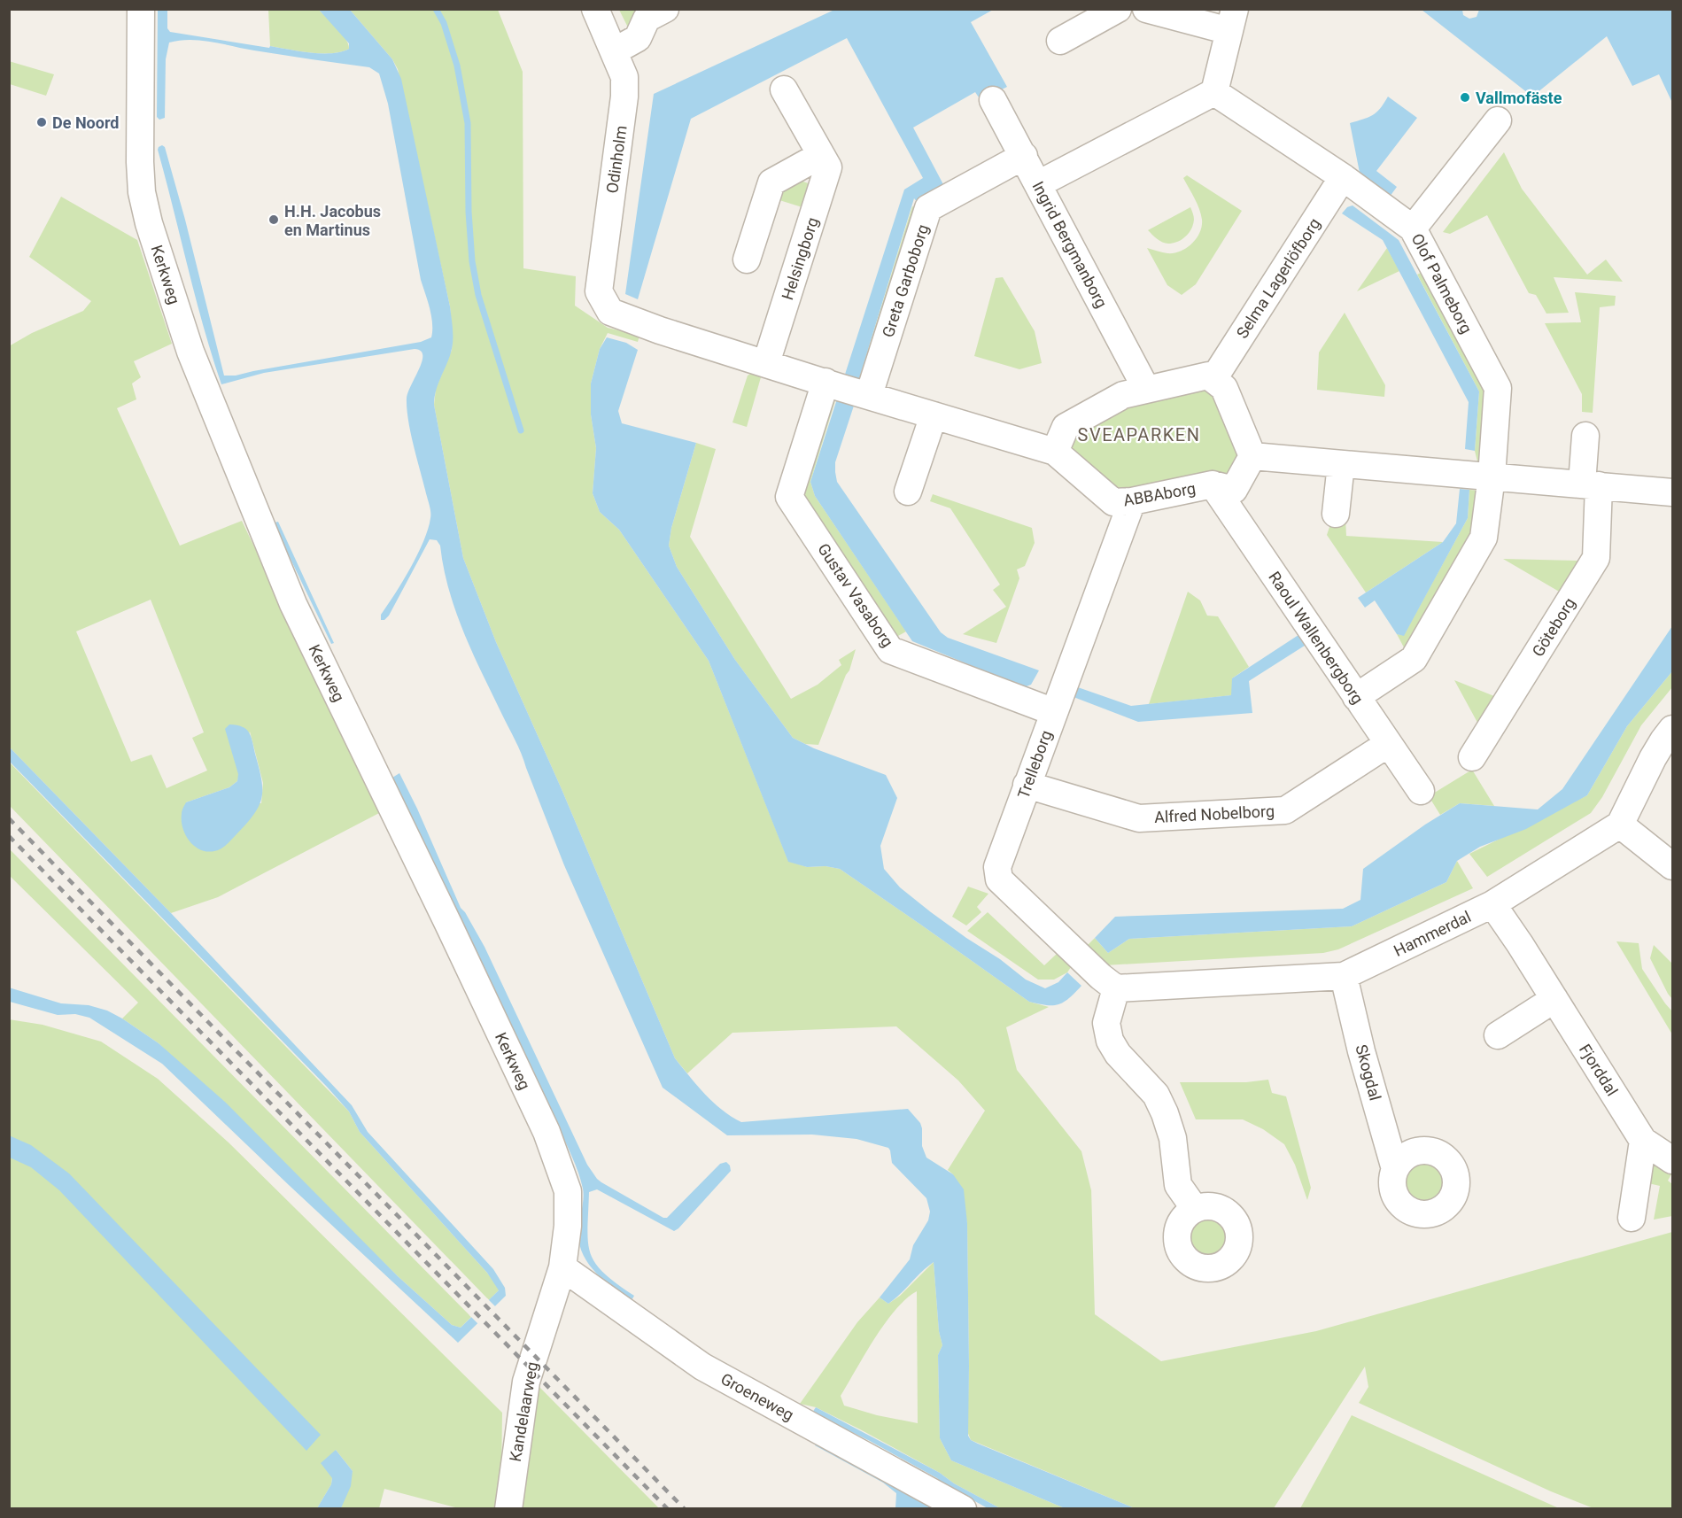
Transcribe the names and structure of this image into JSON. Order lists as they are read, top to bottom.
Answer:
{
  "streets": {
    "street": [
      "Odinholm",
      "Ingrid Bergmanborg",
      "Helsingborg",
      "Kerkweg",
      "Selma Lagerlöfborg",
      "Greta Garboborg",
      "Olof Palmeborg",
      "ABBAborg",
      "Gustav Vasaborg",
      "Göteborg",
      "Raoul Wallenbergborg",
      "Trelleborg",
      "Alfred Nobelborg",
      "Hammerdal",
      "Fjorddal",
      "Skogdal",
      "Groeneweg",
      "Kandelaarweg"
    ]
  },
  "crossings": [
    ["Odinholm", "Helsingborg"],
    ["Ingrid Bergmanborg", "Greta Garboborg"],
    ["Kerkweg", "Groeneweg"],
    ["Kerkweg", "Kandelaarweg"],
    ["Selma Lagerlöfborg", "Olof Palmeborg"],
    ["Greta Garboborg", "Gustav Vasaborg"],
    ["Olof Palmeborg", "Raoul Wallenbergborg"],
    ["ABBAborg", "Raoul Wallenbergborg"],
    ["ABBAborg", "Trelleborg"],
    ["Gustav Vasaborg", "Trelleborg"],
    ["Raoul Wallenbergborg", "Alfred Nobelborg"],
    ["Trelleborg", "Alfred Nobelborg"],
    ["Trelleborg", "Hammerdal"],
    ["Hammerdal", "Fjorddal"],
    ["Hammerdal", "Skogdal"]
  ],
  "districts": ["SVEAPARKEN"],
  "places": ["Vallmofäste", "De Noord", "H.H. Jacobus en Martinus"]
}
